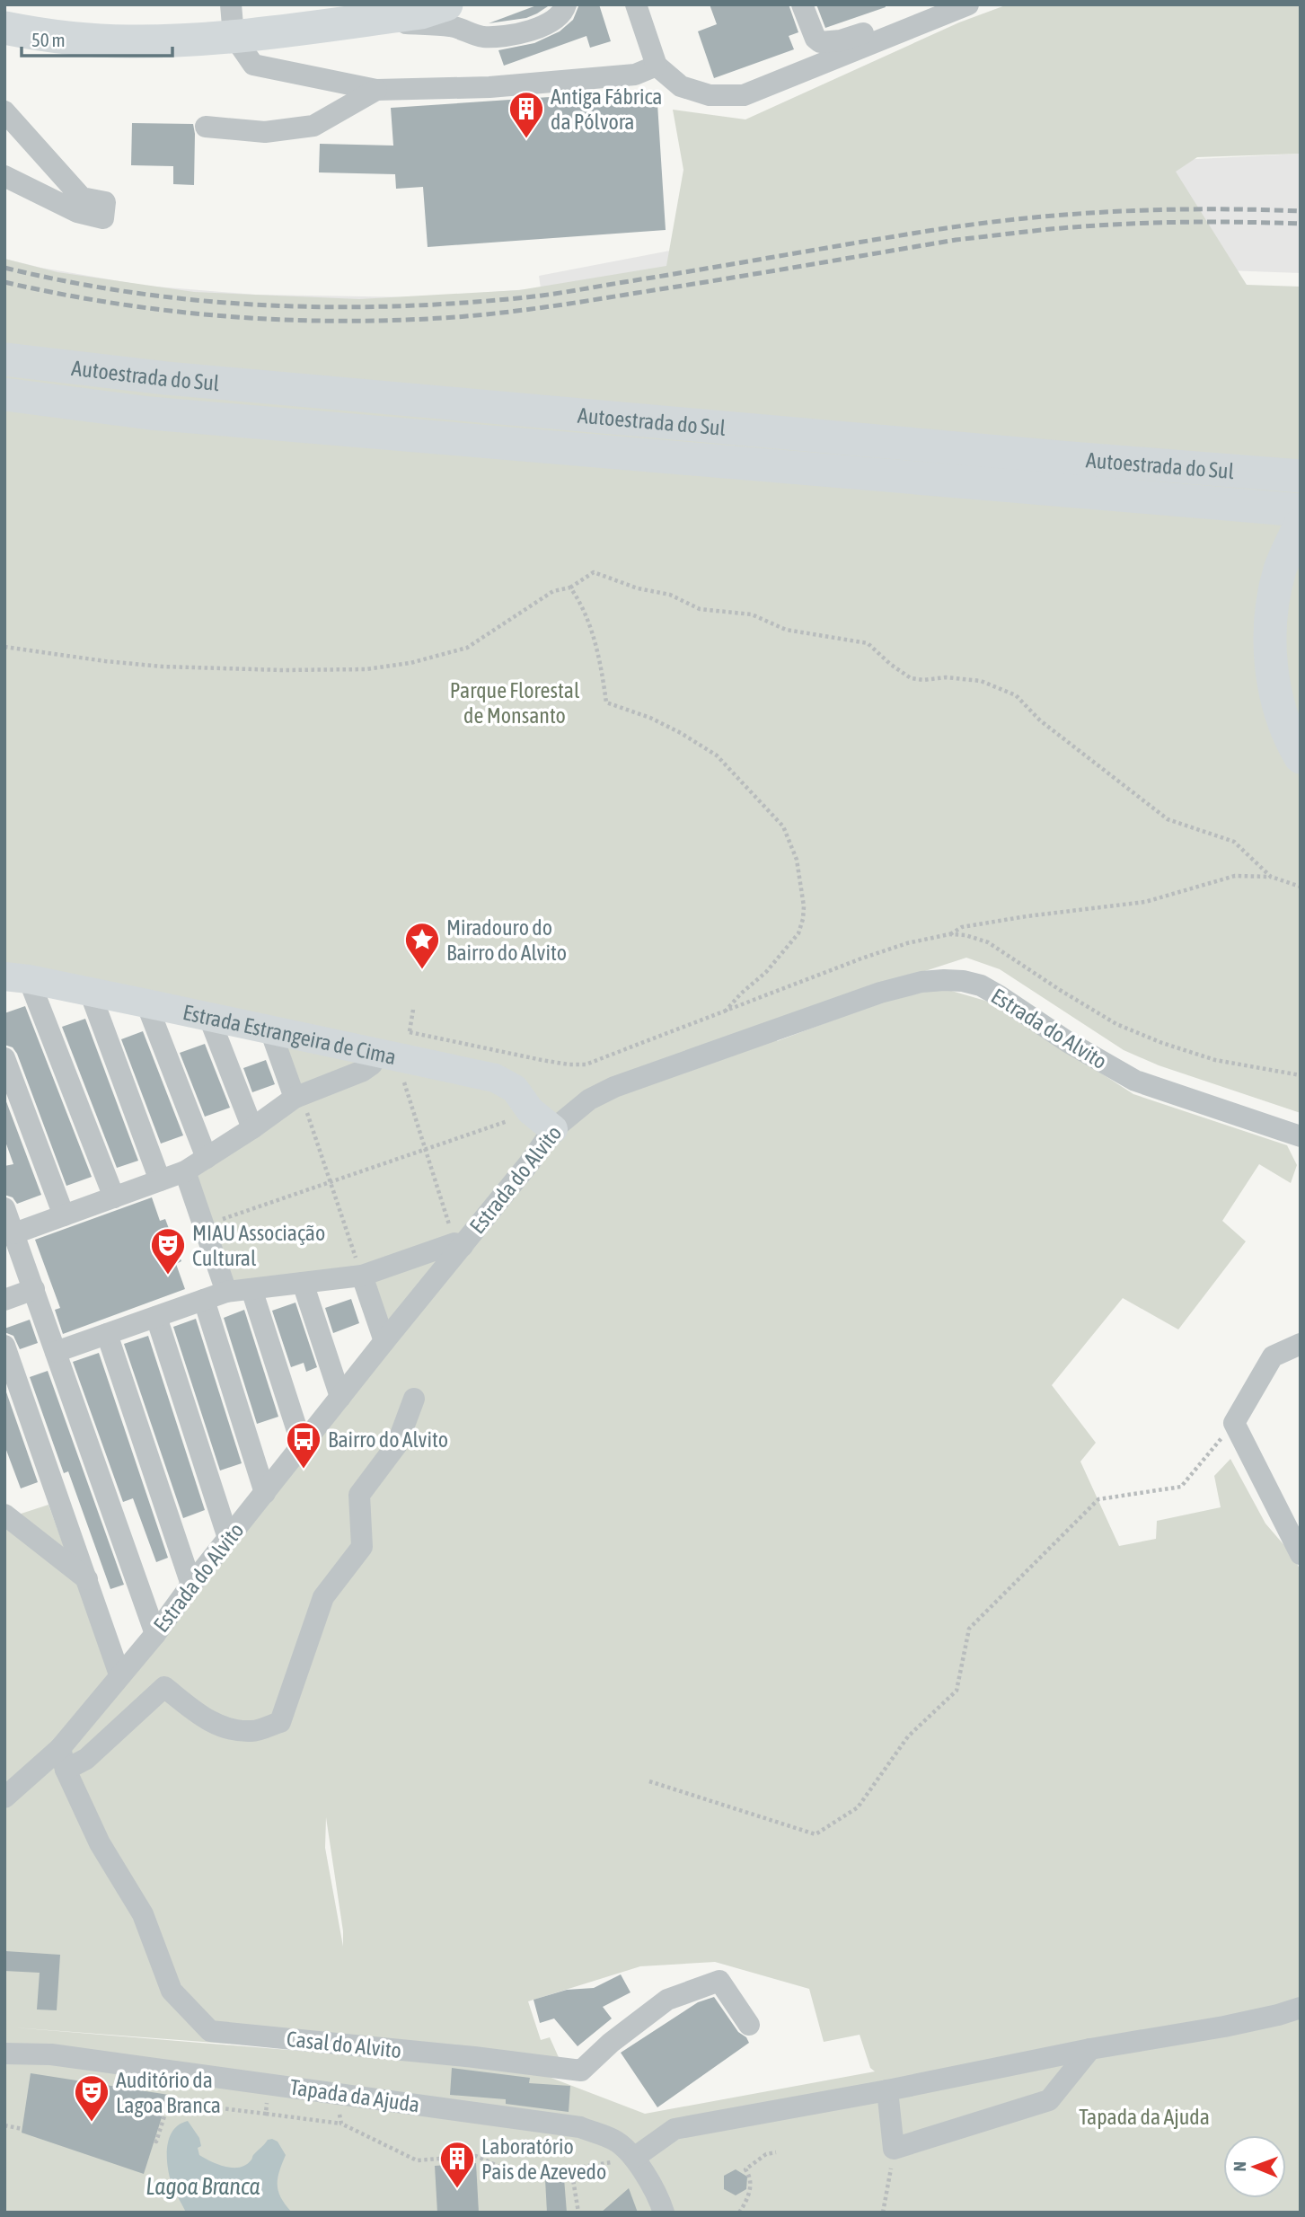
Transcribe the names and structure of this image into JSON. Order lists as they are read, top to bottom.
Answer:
{
  "streets": {
    "highway": ["Autoestrada do Sul"],
    "main road": ["Estrada Estrangeira de Cima"],
    "street": ["Estrada do Alvito", "Casal do Alvito", "Tapada da Ajuda"]
  },
  "crossings": [
    ["Estrada do Alvito", "Estrada Estrangeira de Cima"],
    ["Estrada do Alvito", "Casal do Alvito"]
  ],
  "water": ["Lagoa Branca"],
  "parks": ["Parque Florestal de Monsanto", "Tapada da Ajuda"],
  "places": {
    "building": ["Antiga Fábrica da Pólvora", "Laboratório Pais de Azevedo"],
    "place": ["Miradouro do Bairro do Alvito"],
    "theatre": ["MIAU Associação Cultural", "Auditório da Lagoa Branca"],
    "bus stop": ["Bairro do Alvito"]
  },
  "scale_bar": "50 m",
  "north": "left"
}
